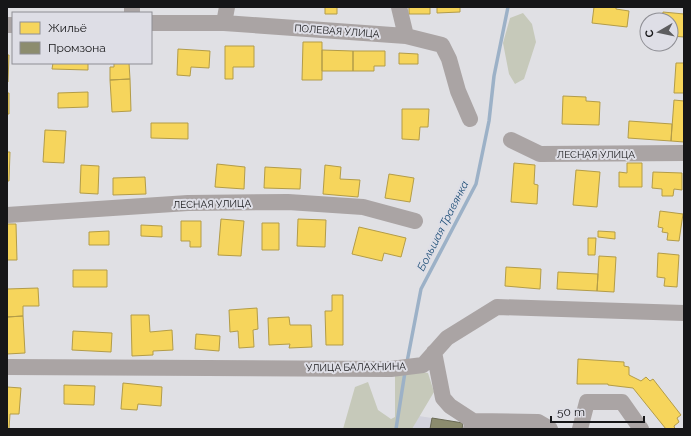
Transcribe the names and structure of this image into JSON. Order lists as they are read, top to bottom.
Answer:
{
  "streets": {
    "street": ["ПОЛЕВАЯ УЛИЦА", "ЛЕСНАЯ УЛИЦА", "УЛИЦА БАЛАХНИНА"]
  },
  "water": ["Большая Травянка"],
  "legend": ["Жильё", "Промзона"],
  "scale_bar": "50 m",
  "north": "left"
}
